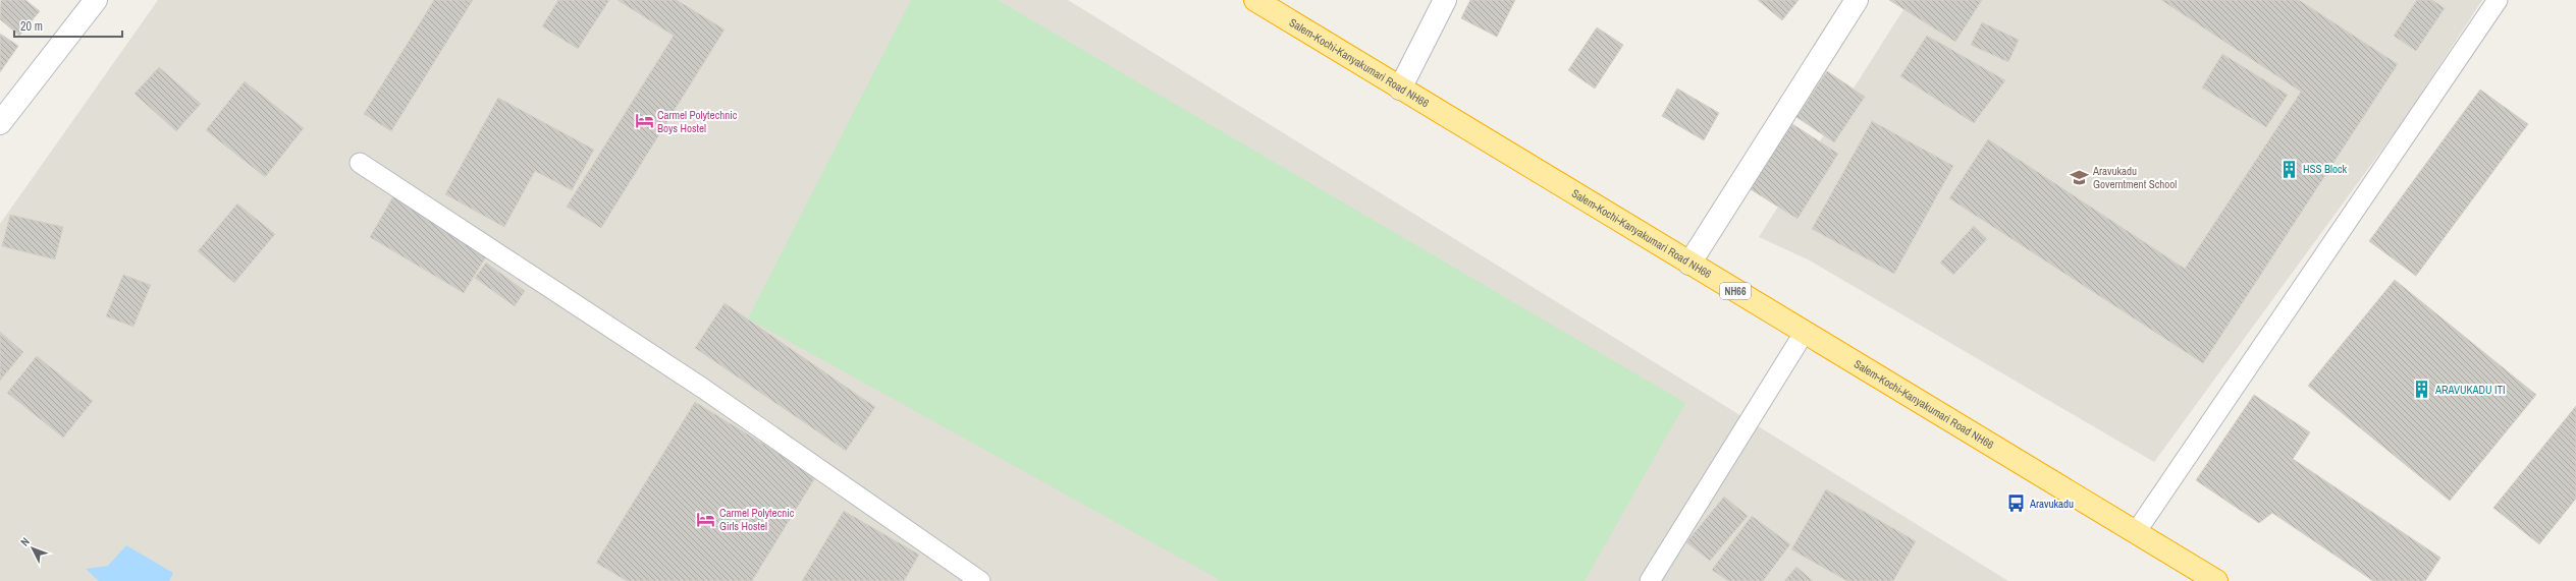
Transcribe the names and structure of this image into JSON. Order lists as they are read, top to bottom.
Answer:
{
  "streets": {
    "highway": ["Salem-Kochi-Kanyakumari Road NH66", "NH66"]
  },
  "places": {
    "hotel": ["Carmel Polytechnic Boys Hostel", "Carmel Polytecnic Girls Hostel"],
    "building": ["HSS Block", "ARAVUKADU ITI"],
    "school or university": ["Aravukadu Governtment School"],
    "bus stop": ["Aravukadu"]
  },
  "scale_bar": "20 m",
  "north": "top left"
}
